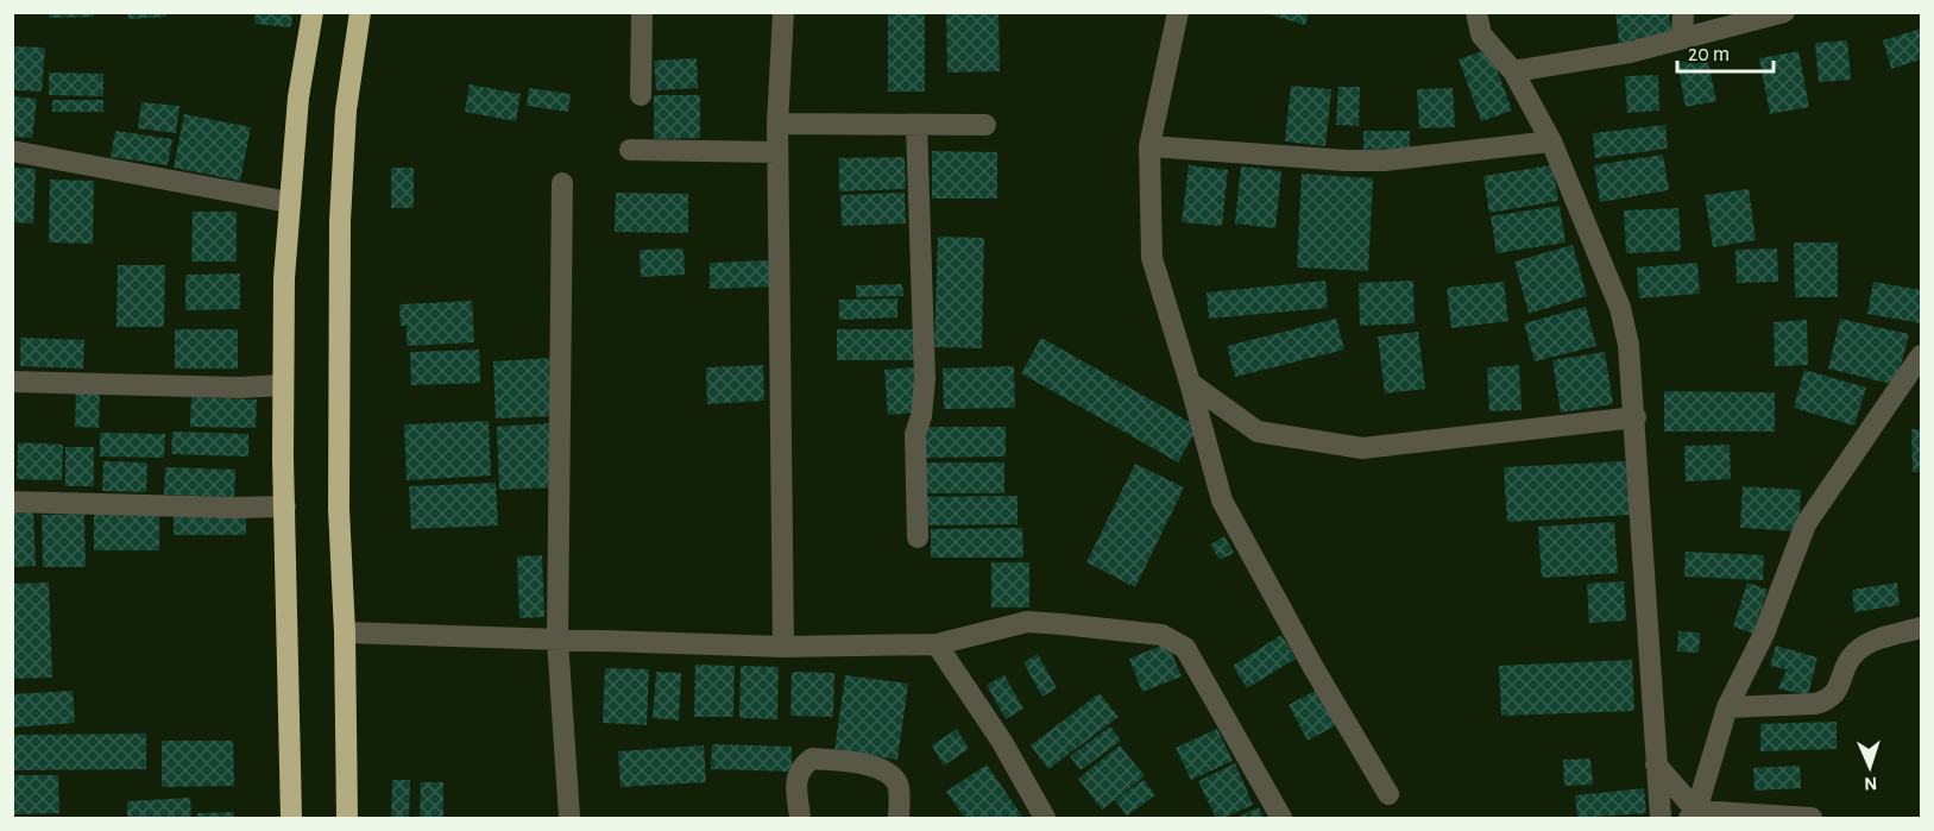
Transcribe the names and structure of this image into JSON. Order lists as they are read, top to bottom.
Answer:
{
  "scale_bar": "20 m",
  "north": "bottom"
}
